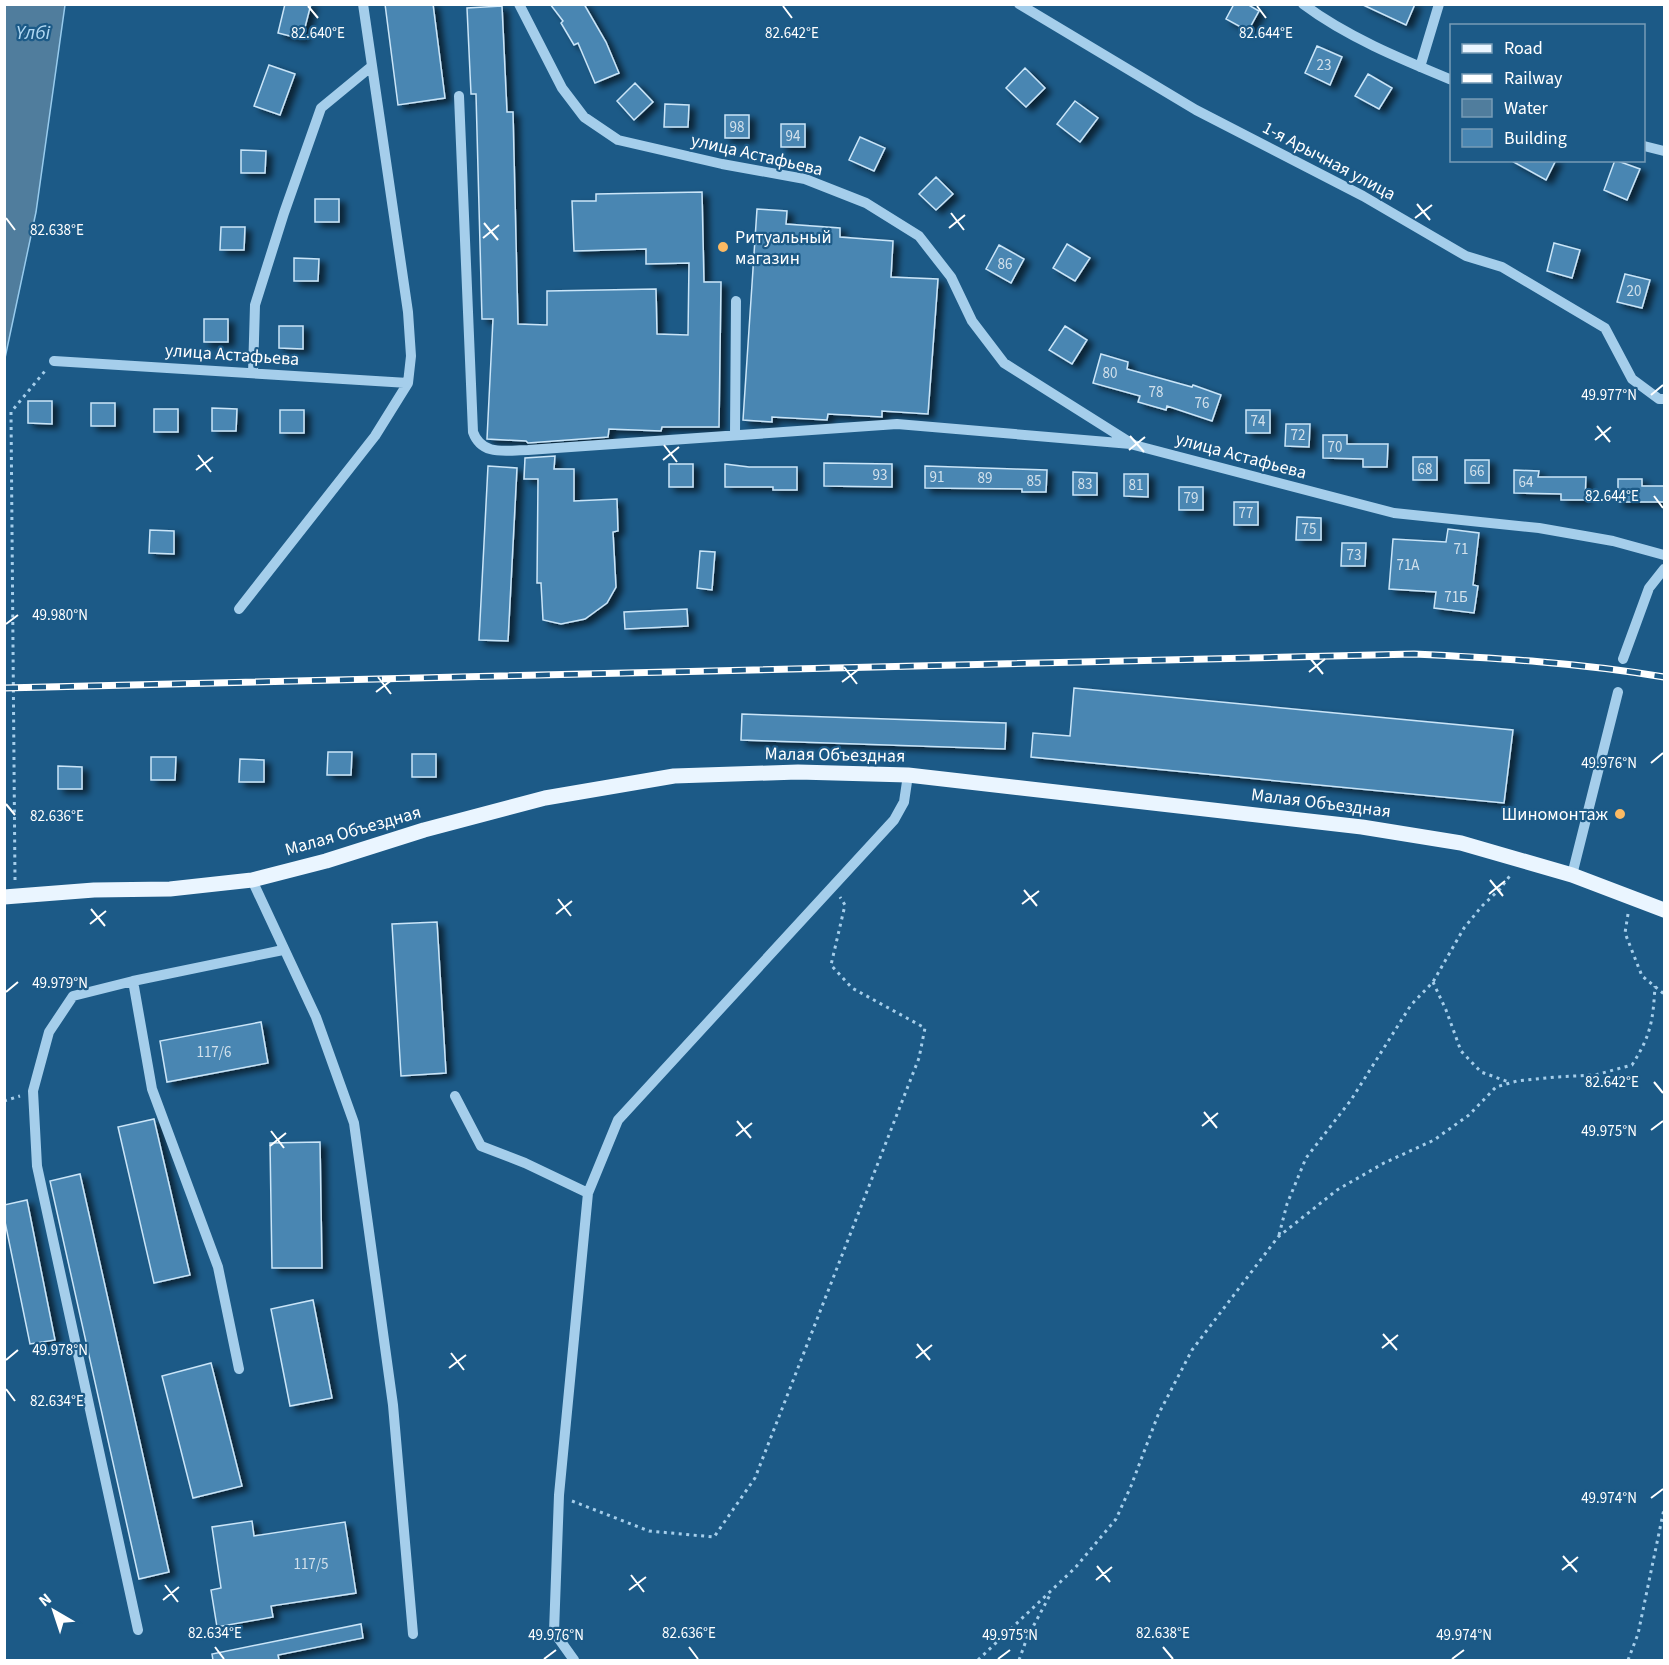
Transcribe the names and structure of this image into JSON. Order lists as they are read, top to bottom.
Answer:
{
  "streets": {
    "main road": ["Малая Объездная"],
    "street": ["улица Астафьева", "1-я Арычная улица"]
  },
  "water": ["Үлбі"],
  "places": ["Ритуальный магазин", "Шиномонтаж"],
  "house_numbers": [
    "23",
    "98",
    "94",
    "86",
    "20",
    "80",
    "78",
    "76",
    "74",
    "72",
    "70",
    "68",
    "66",
    "93",
    "91",
    "89",
    "85",
    "64",
    "83",
    "81",
    "79",
    "77",
    "75",
    "71",
    "73",
    "71А",
    "71Б",
    "117/6",
    "117/5"
  ],
  "legend": [
    "Road",
    "Railway",
    "Water",
    "Building"
  ],
  "north": "top left",
  "coordinates": [
    "82.640°E",
    "82.642°E",
    "82.644°E",
    "82.638°E",
    "49.977°N",
    "49.980°N",
    "49.976°N",
    "82.636°E",
    "49.979°N",
    "49.975°N",
    "49.978°N",
    "82.634°E",
    "49.974°N"
  ]
}
